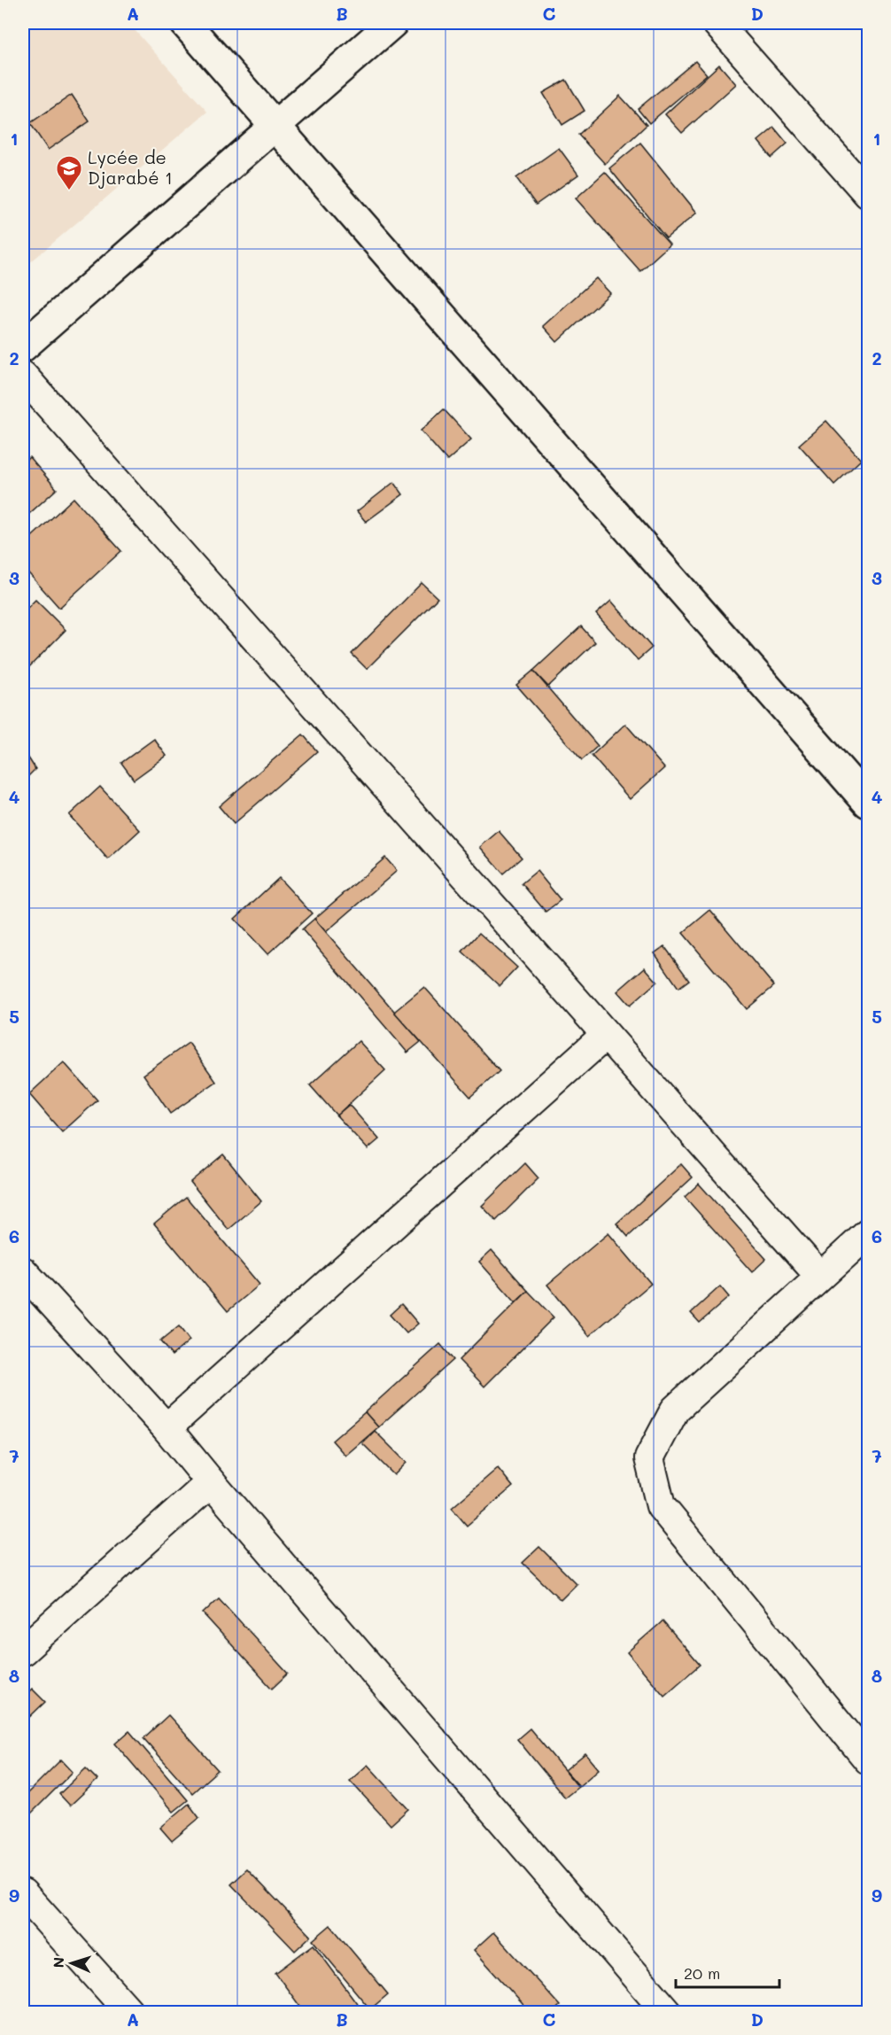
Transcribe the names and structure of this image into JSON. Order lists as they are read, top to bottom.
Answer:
{
  "places": {
    "school or university": ["Lycée de Djarabé 1"]
  },
  "scale_bar": "20 m",
  "north": "left",
  "grid": {
    "columns": [
      "A",
      "B",
      "C",
      "D"
    ],
    "rows": [
      "1",
      "2",
      "3",
      "4",
      "5",
      "6",
      "7",
      "8",
      "9"
    ]
  }
}
